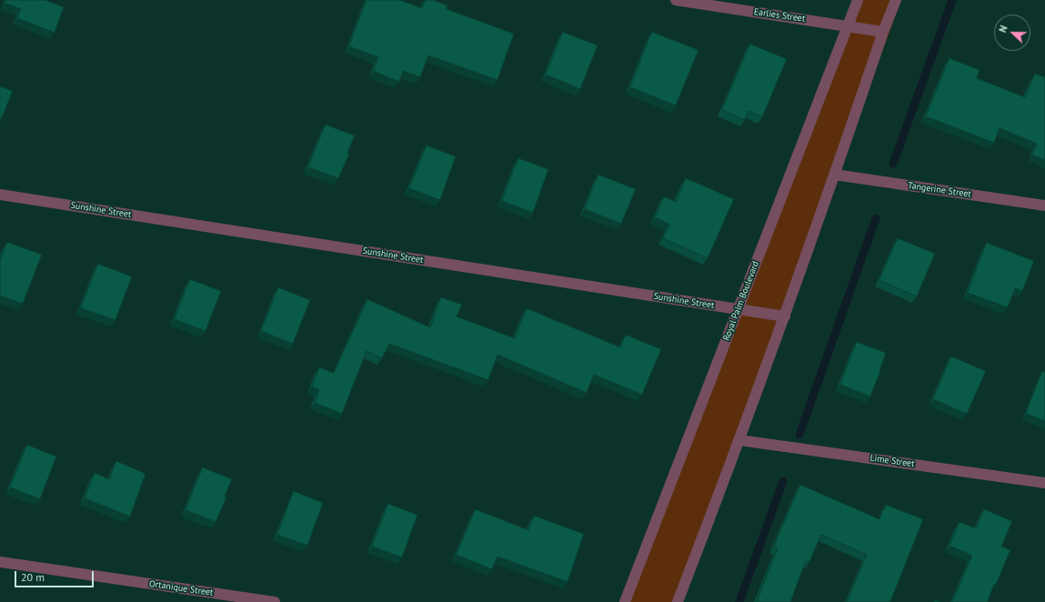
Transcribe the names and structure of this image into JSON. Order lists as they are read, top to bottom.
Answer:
{
  "streets": {
    "street": [
      "Earlies Street",
      "Tangerine Street",
      "Sunshine Street",
      "Royal Palm Boulevard",
      "Lime Street",
      "Ortanique Street"
    ]
  },
  "crossings": [
    ["Earlies Street", "Royal Palm Boulevard"],
    ["Sunshine Street", "Royal Palm Boulevard"]
  ],
  "scale_bar": "20 m",
  "north": "left"
}
